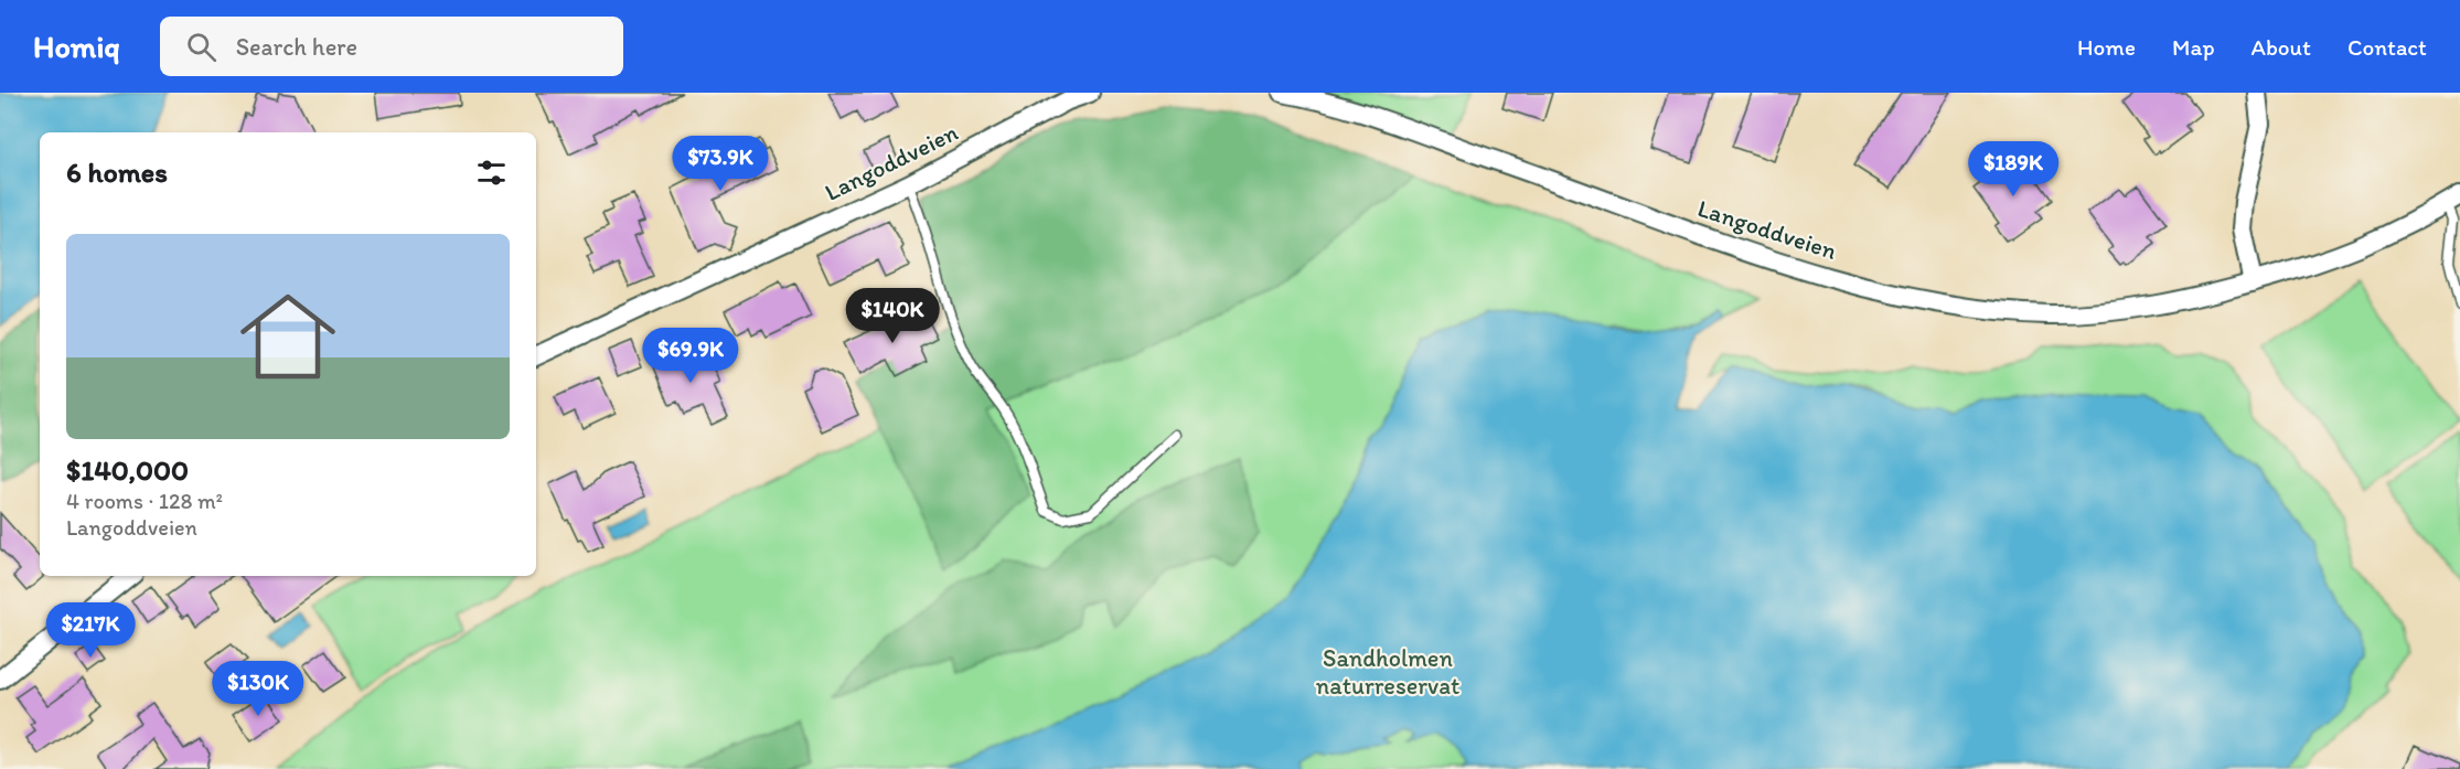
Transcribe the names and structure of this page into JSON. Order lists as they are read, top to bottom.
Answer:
{
  "streets": {
    "street": ["Langoddveien"]
  },
  "parks": ["Sandholmen naturreservat"],
  "page": {
    "header": "Homiq",
    "search": "Search here",
    "nav": [
      "Home",
      "Map",
      "About",
      "Contact"
    ],
    "heading": "6 homes",
    "price": [
      "$73.9K",
      "$189K",
      "$140K",
      "$69.9K",
      "$217K",
      "$130K"
    ],
    "list": [
      {
        "name": "$140,000",
        "note": "4 rooms · 128 m² · Langoddveien"
      }
    ]
  }
}
